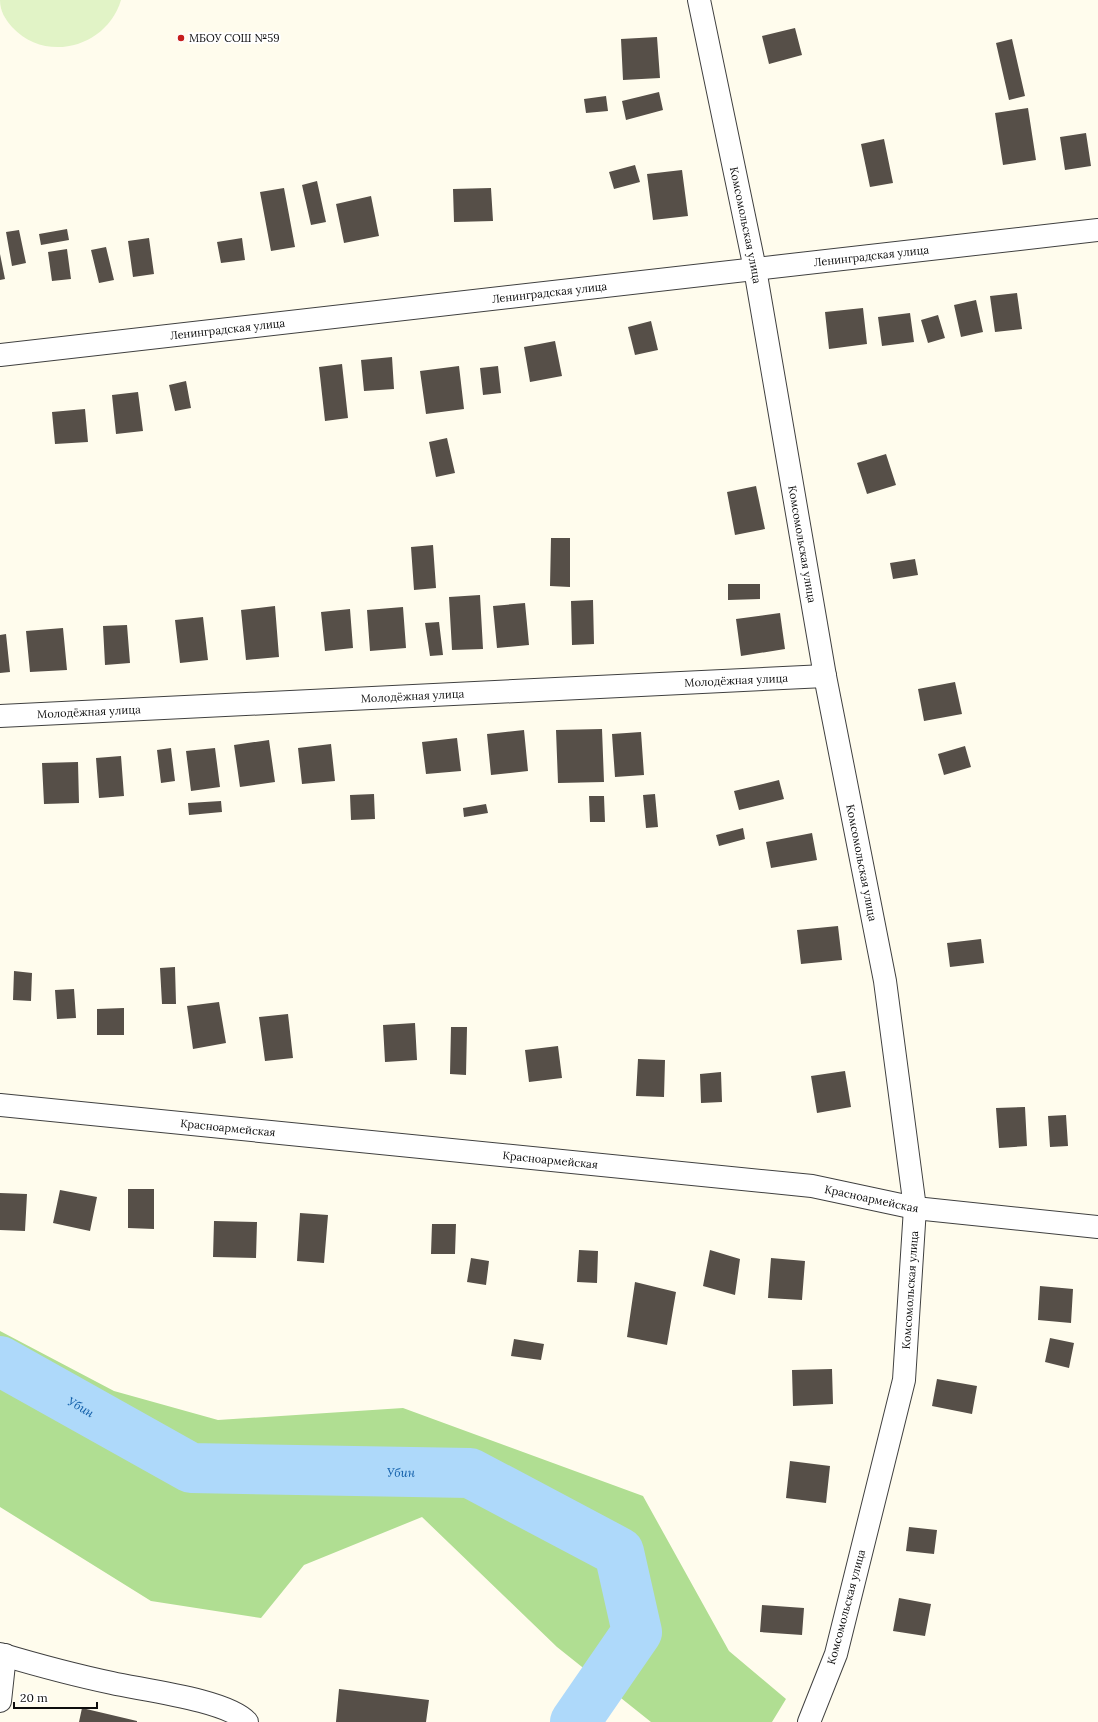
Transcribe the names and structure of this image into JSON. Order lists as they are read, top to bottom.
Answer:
{
  "streets": {
    "street": [
      "Комсомольская улица",
      "Ленинградская улица",
      "Молодёжная улица",
      "Красноармейская"
    ]
  },
  "crossings": [
    ["Комсомольская улица", "Ленинградская улица"],
    ["Комсомольская улица", "Молодёжная улица"],
    ["Комсомольская улица", "Красноармейская"]
  ],
  "water": ["Убин"],
  "places": ["МБОУ СОШ №59"],
  "scale_bar": "20 m"
}
